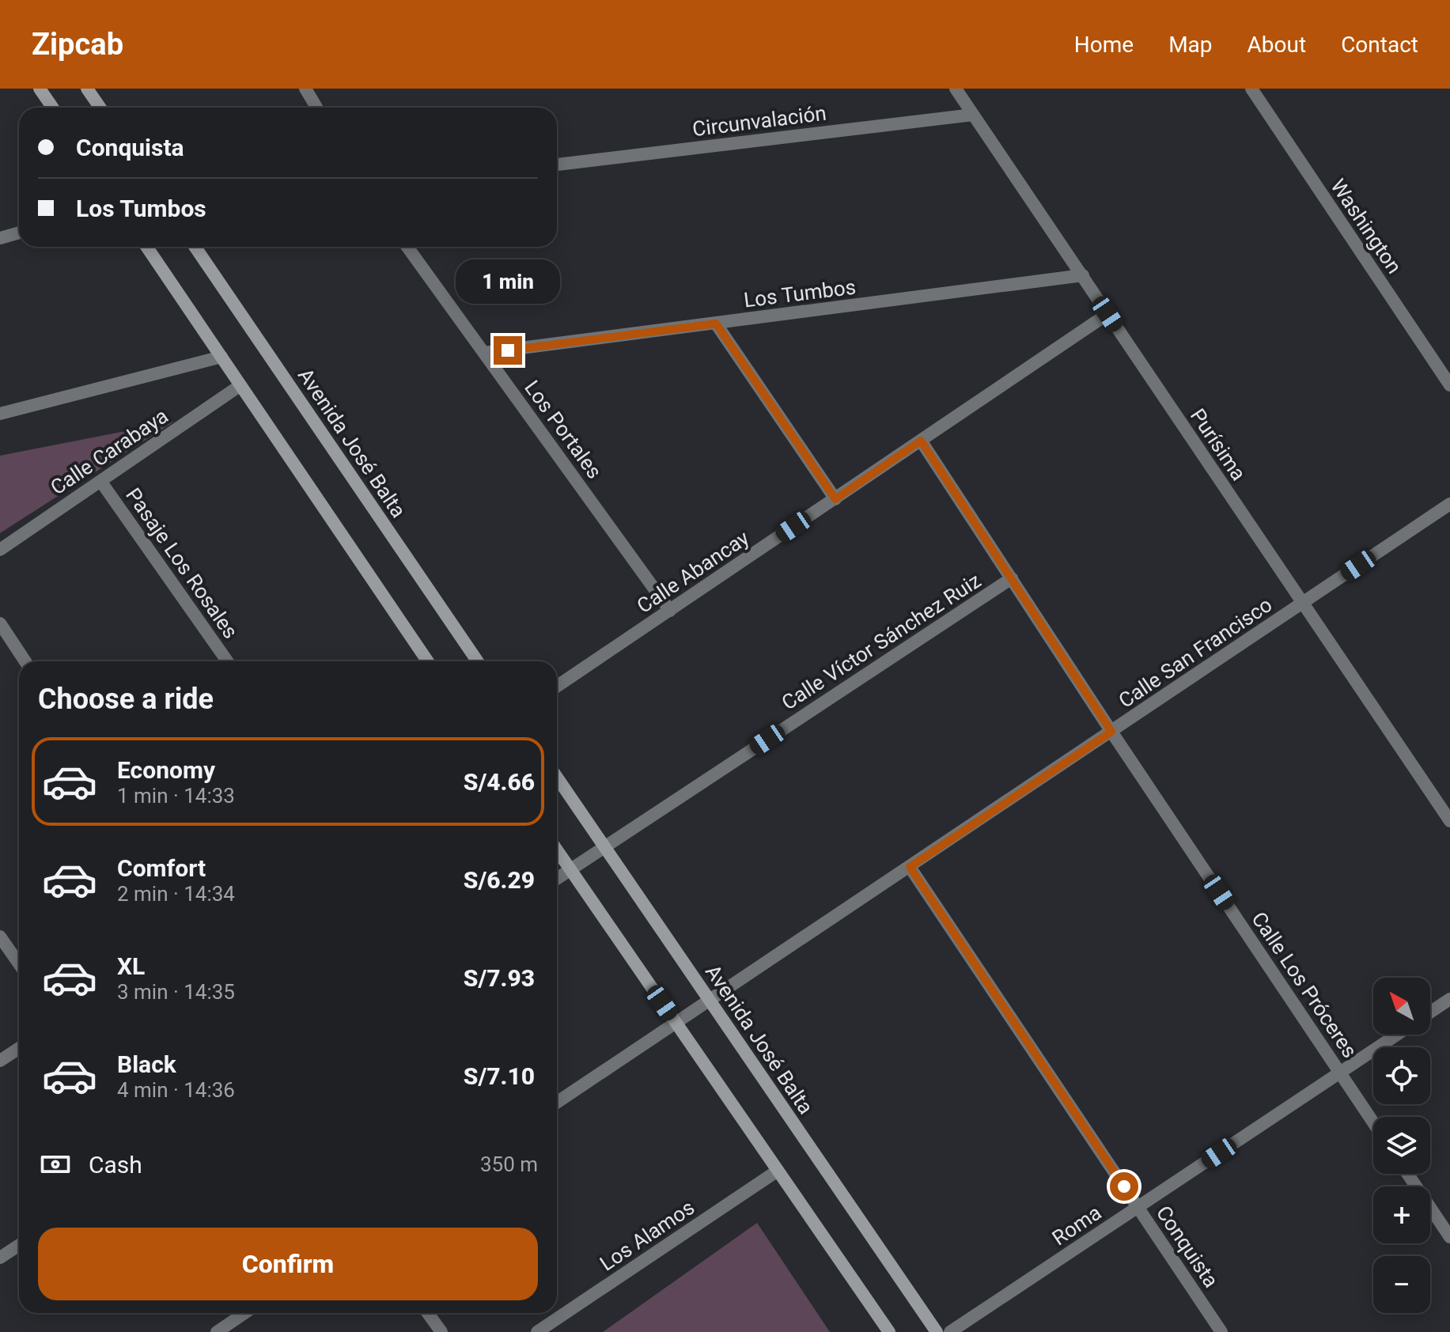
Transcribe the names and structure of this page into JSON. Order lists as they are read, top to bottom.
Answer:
{
  "streets": {
    "street": [
      "Circunvalación",
      "Washington",
      "Los Tumbos",
      "Los Portales",
      "Avenida José Balta",
      "Purísima",
      "Calle Carabaya",
      "Pasaje Los Rosales",
      "Calle Abancay",
      "Calle Víctor Sánchez Ruiz",
      "Calle San Francisco",
      "Calle Los Próceres",
      "Roma",
      "Los Alamos",
      "Conquista"
    ]
  },
  "crossings": [
    ["Circunvalación", "Purísima"],
    ["Los Tumbos", "Los Portales"],
    ["Los Tumbos", "Purísima"],
    ["Los Portales", "Calle Abancay"],
    ["Avenida José Balta", "Calle Víctor Sánchez Ruiz"],
    ["Avenida José Balta", "Calle San Francisco"],
    ["Purísima", "Calle Abancay"],
    ["Purísima", "Calle San Francisco"],
    ["Calle Carabaya", "Pasaje Los Rosales"],
    ["Calle Abancay", "Calle Los Próceres"],
    ["Calle Víctor Sánchez Ruiz", "Calle Los Próceres"],
    ["Calle San Francisco", "Calle Los Próceres"],
    ["Calle San Francisco", "Conquista"],
    ["Calle Los Próceres", "Roma"],
    ["Roma", "Conquista"]
  ],
  "north": "top left",
  "page": {
    "header": "Zipcab",
    "nav": [
      "Home",
      "Map",
      "About",
      "Contact"
    ],
    "banner": ["Conquista", "Los Tumbos"],
    "bubble": "1 min",
    "heading": "Choose a ride",
    "list": [
      {
        "name": "Economy",
        "note": "1 min · 14:33",
        "value": "S/4.66"
      },
      {
        "name": "Comfort",
        "note": "2 min · 14:34",
        "value": "S/6.29"
      },
      {
        "name": "XL",
        "note": "3 min · 14:35",
        "value": "S/7.93"
      },
      {
        "name": "Black",
        "note": "4 min · 14:36",
        "value": "S/7.10"
      }
    ],
    "map_buttons": ["+", "−"],
    "pay": ["Cash", "350 m"],
    "buttons": "Confirm"
  }
}
